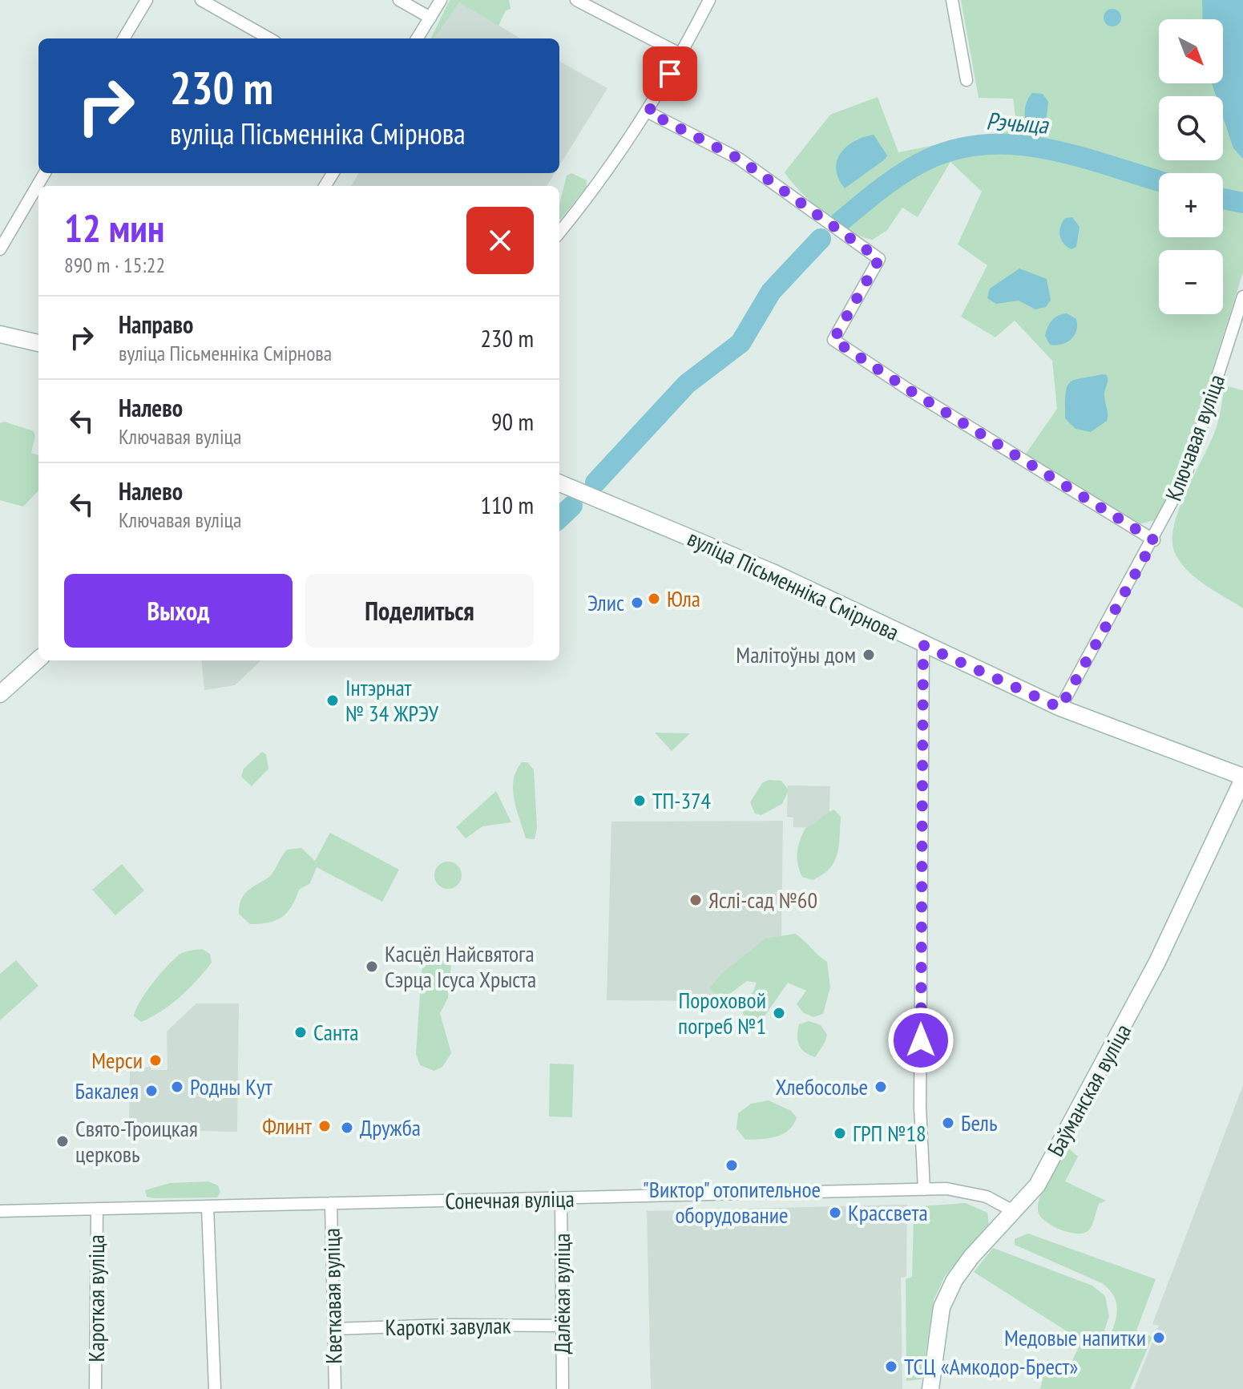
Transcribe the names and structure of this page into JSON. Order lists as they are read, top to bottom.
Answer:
{
  "streets": {
    "main road": ["вуліца Пісьменніка Смірнова", "Баўманская вуліца"],
    "street": [
      "Ключавая вуліца",
      "Сонечная вуліца",
      "Далёкая вуліца",
      "Кветкавая вуліца",
      "Кароткая вуліца",
      "Кароткі завулак"
    ]
  },
  "crossings": [
    ["Ключавая вуліца", "вуліца Пісьменніка Смірнова"],
    ["вуліца Пісьменніка Смірнова", "Баўманская вуліца"],
    ["Баўманская вуліца", "Сонечная вуліца"],
    ["Сонечная вуліца", "Далёкая вуліца"],
    ["Сонечная вуліца", "Кветкавая вуліца"],
    ["Сонечная вуліца", "Кароткая вуліца"],
    ["Далёкая вуліца", "Кароткі завулак"],
    ["Кветкавая вуліца", "Кароткі завулак"]
  ],
  "water": ["Рэчыца"],
  "places": [
    "Юла",
    "Элис",
    "Малітоўны дом",
    "Інтэрнат № 34 ЖРЭУ",
    "ТП-374",
    "Яслі-сад №60",
    "Касцёл Найсвятога Сэрца Ісуса Хрыста",
    "Пороховой погреб №1",
    "Санта",
    "Мерси",
    "Родны Кут",
    "Хлебосолье",
    "Бакалея",
    "Бель",
    "Флинт",
    "Дружба",
    "ГРП №18",
    "Свято-Троицкая церковь",
    "\"Виктор\" отопительное оборудование",
    "Крассвета",
    "Медовые напитки",
    "ТСЦ «Амкодор-Брест»"
  ],
  "north": "bottom right",
  "page": {
    "map_buttons": ["+", "−"],
    "turn": ["230 m", "вуліца Пісьменніка Смірнова"],
    "heading": ["12 мин", "890 m · 15:22"],
    "list": [
      {
        "name": "Направо",
        "note": "вуліца Пісьменніка Смірнова",
        "value": "230 m"
      },
      {
        "name": "Налево",
        "note": "Ключавая вуліца",
        "value": "90 m"
      },
      {
        "name": "Налево",
        "note": "Ключавая вуліца",
        "value": "110 m"
      }
    ],
    "buttons": ["Выход", "Поделиться"]
  }
}
